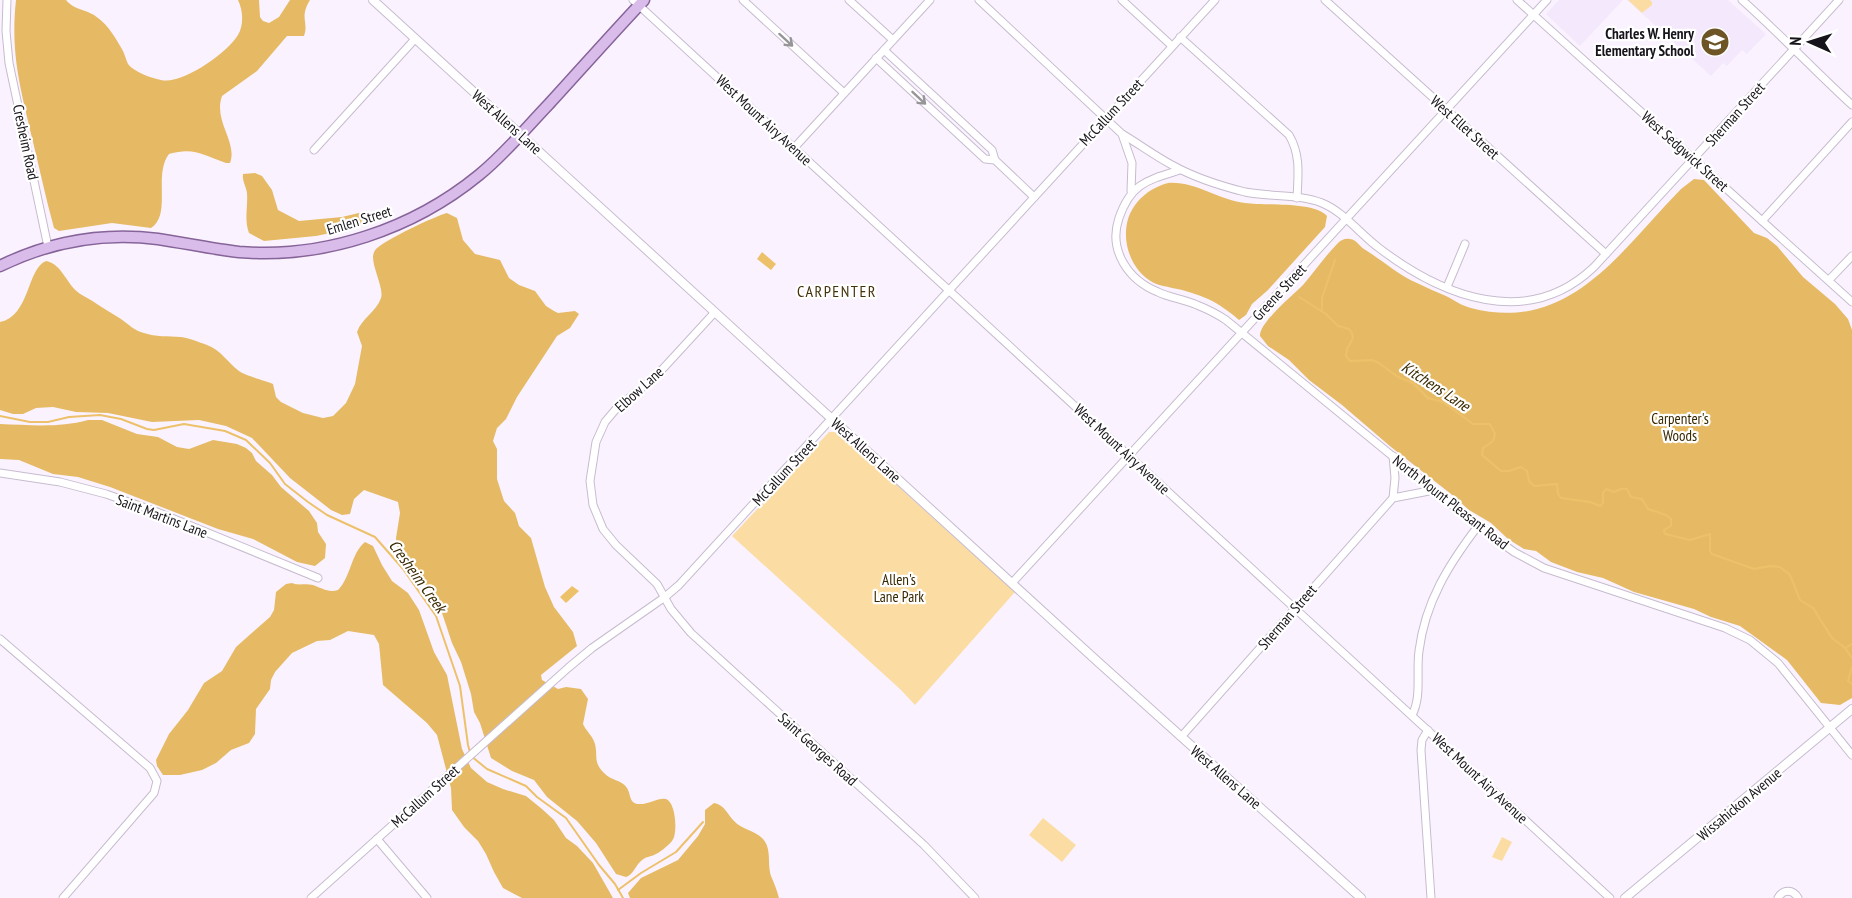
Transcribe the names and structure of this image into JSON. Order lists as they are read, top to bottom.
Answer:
{
  "streets": {
    "main road": ["Emlen Street"],
    "street": [
      "McCallum Street",
      "Sherman Street",
      "West Mount Airy Avenue",
      "West Allens Lane",
      "West Ellet Street",
      "Cresheim Road",
      "West Sedgwick Street",
      "Greene Street",
      "Elbow Lane",
      "North Mount Pleasant Road",
      "Saint Martins Lane",
      "Saint Georges Road",
      "Wissahickon Avenue"
    ]
  },
  "crossings": [
    ["McCallum Street", "West Mount Airy Avenue"],
    ["McCallum Street", "West Allens Lane"],
    ["McCallum Street", "Elbow Lane"],
    ["McCallum Street", "North Mount Pleasant Road"],
    ["McCallum Street", "Saint Georges Road"],
    ["Sherman Street", "West Mount Airy Avenue"],
    ["Sherman Street", "West Allens Lane"],
    ["Sherman Street", "West Ellet Street"],
    ["Sherman Street", "West Sedgwick Street"],
    ["Sherman Street", "Greene Street"],
    ["Sherman Street", "North Mount Pleasant Road"],
    ["West Mount Airy Avenue", "Emlen Street"],
    ["West Mount Airy Avenue", "Greene Street"],
    ["West Allens Lane", "Emlen Street"],
    ["West Allens Lane", "Greene Street"],
    ["West Allens Lane", "Elbow Lane"],
    ["West Ellet Street", "Greene Street"],
    ["Cresheim Road", "Emlen Street"],
    ["West Sedgwick Street", "Greene Street"],
    ["Greene Street", "North Mount Pleasant Road"],
    ["Elbow Lane", "Saint Georges Road"],
    ["North Mount Pleasant Road", "Wissahickon Avenue"]
  ],
  "districts": ["CARPENTER"],
  "water": ["Kitchens Lane", "Cresheim Creek"],
  "parks": ["Carpenter's Woods", "Allen's Lane Park"],
  "places": {
    "school or university": ["Charles W. Henry Elementary School"]
  },
  "north": "left"
}
